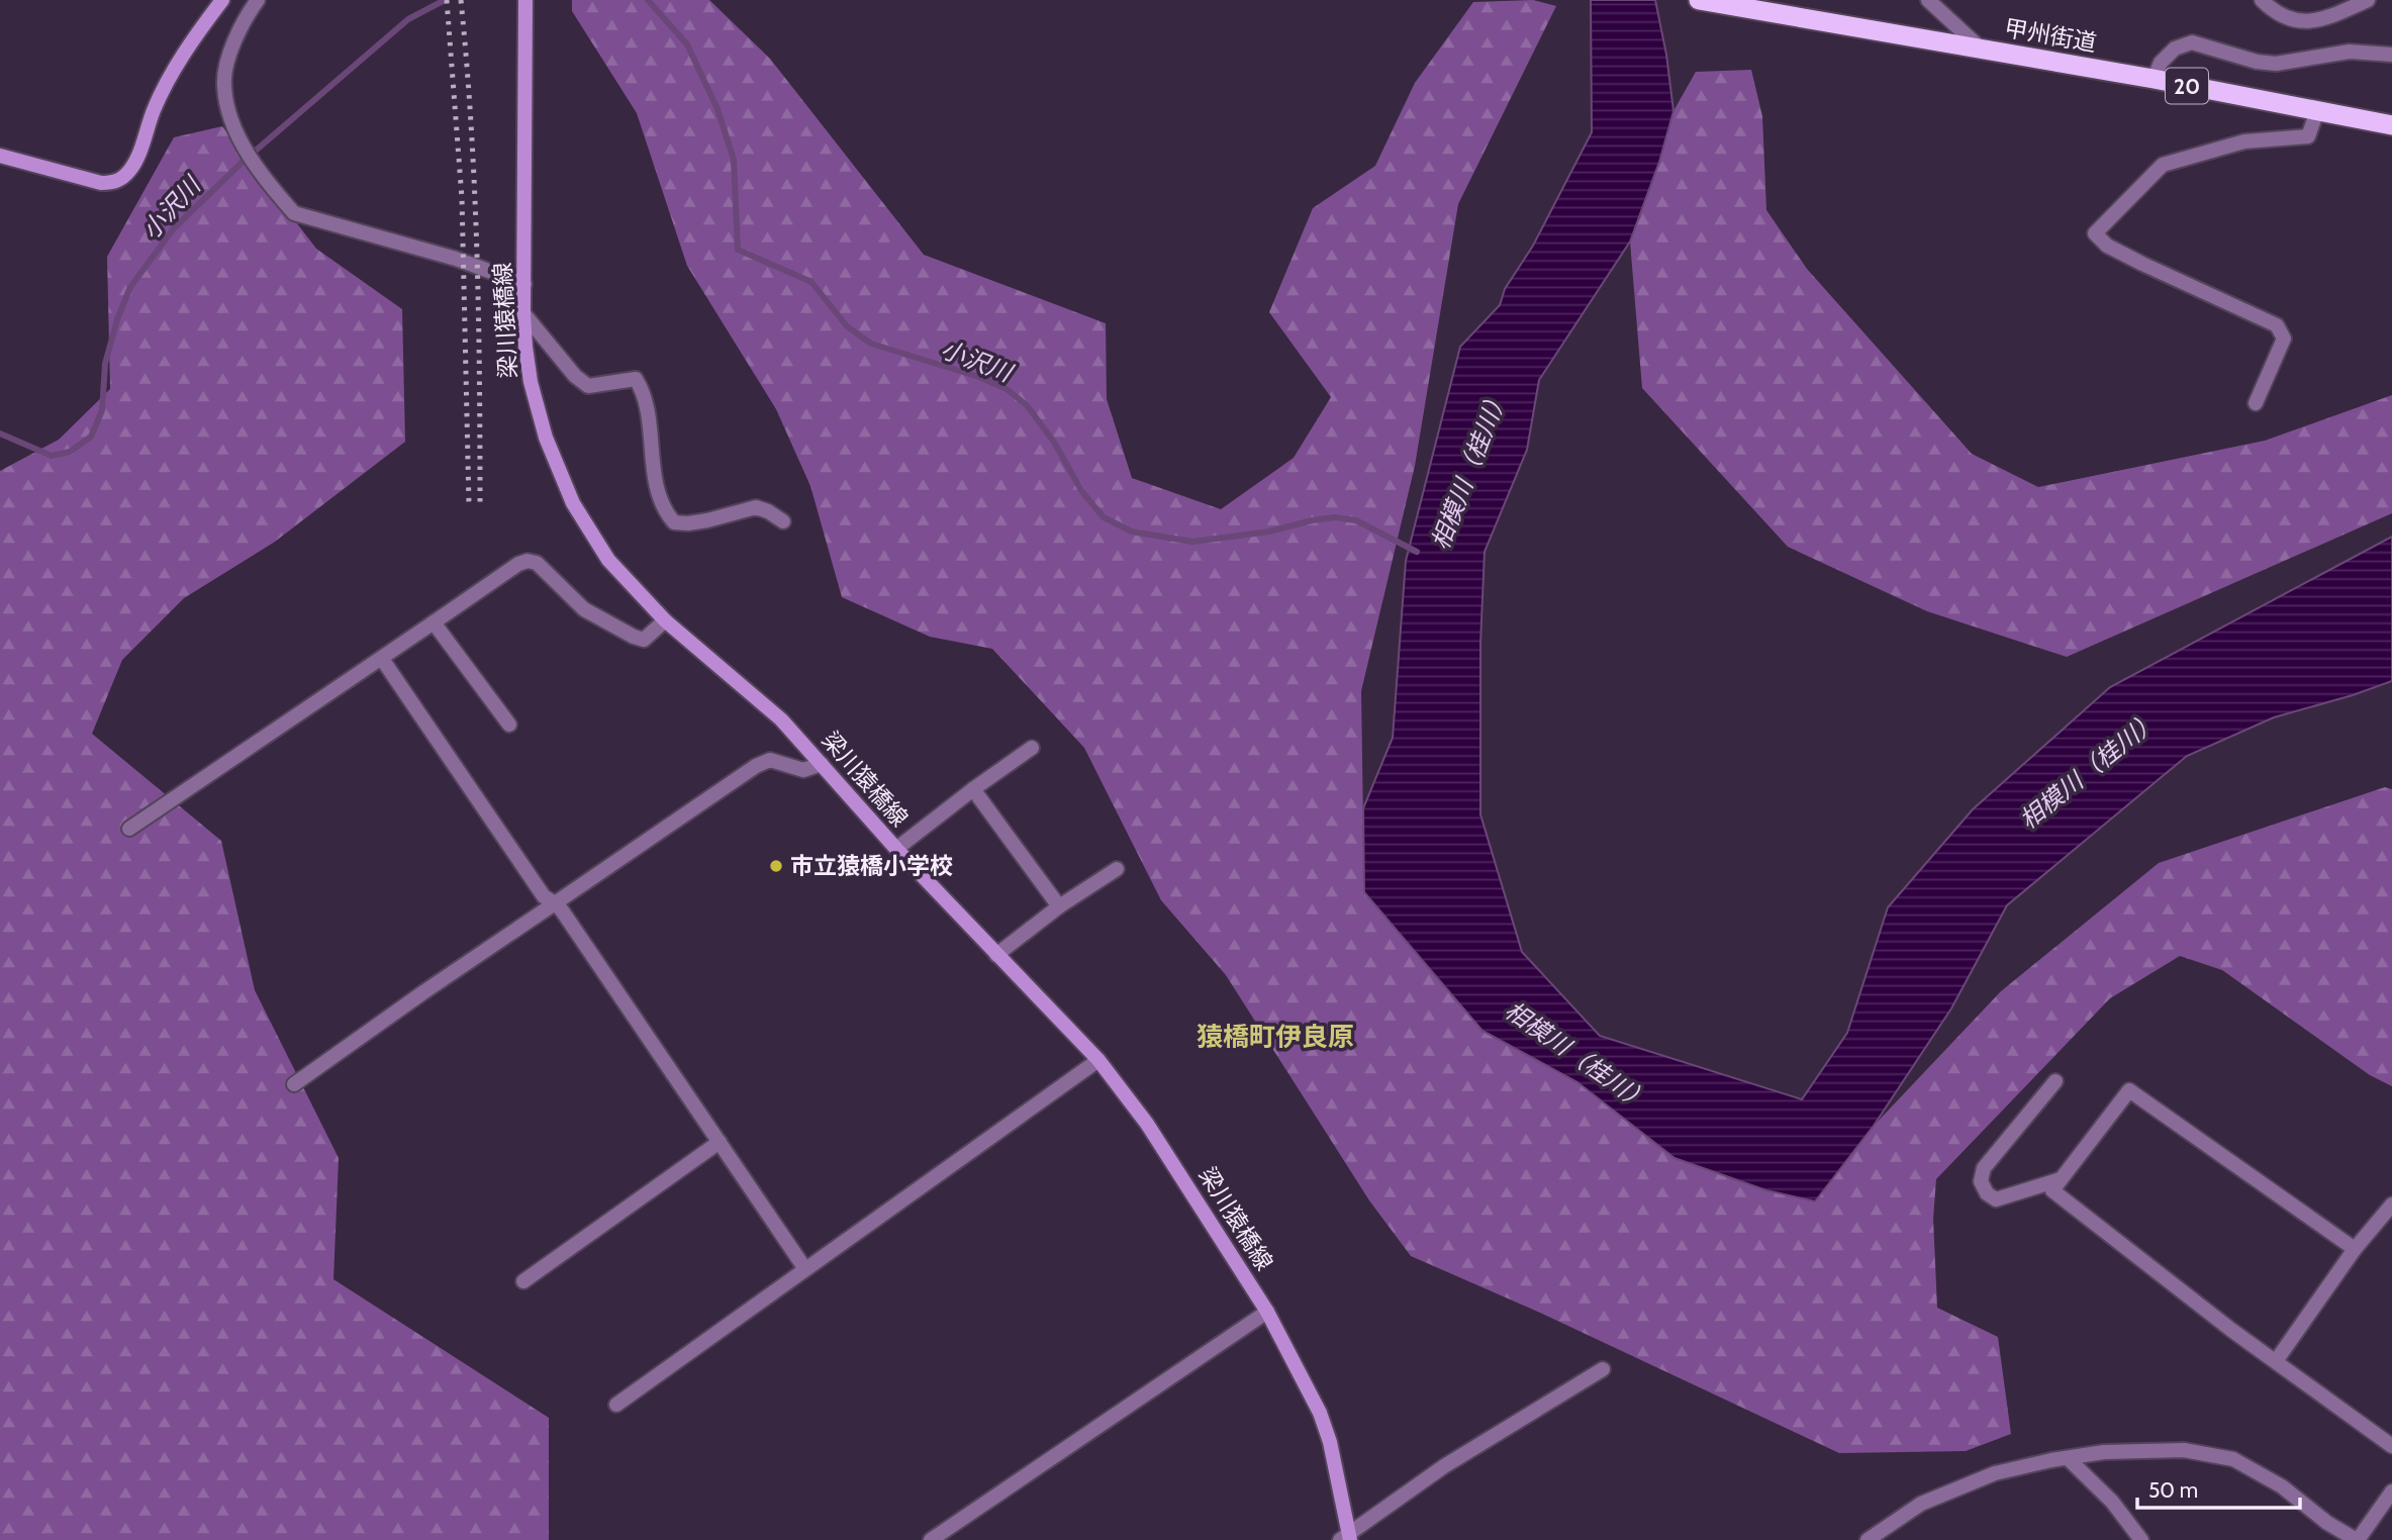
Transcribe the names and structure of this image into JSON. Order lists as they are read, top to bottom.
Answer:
{
  "streets": {
    "highway": ["甲州街道", "20"],
    "main road": ["梁川猿橋線"]
  },
  "districts": ["猿橋町伊良原"],
  "water": ["小沢川", "相模川（桂川）"],
  "places": ["市立猿橋小学校"],
  "scale_bar": "50 m"
}
